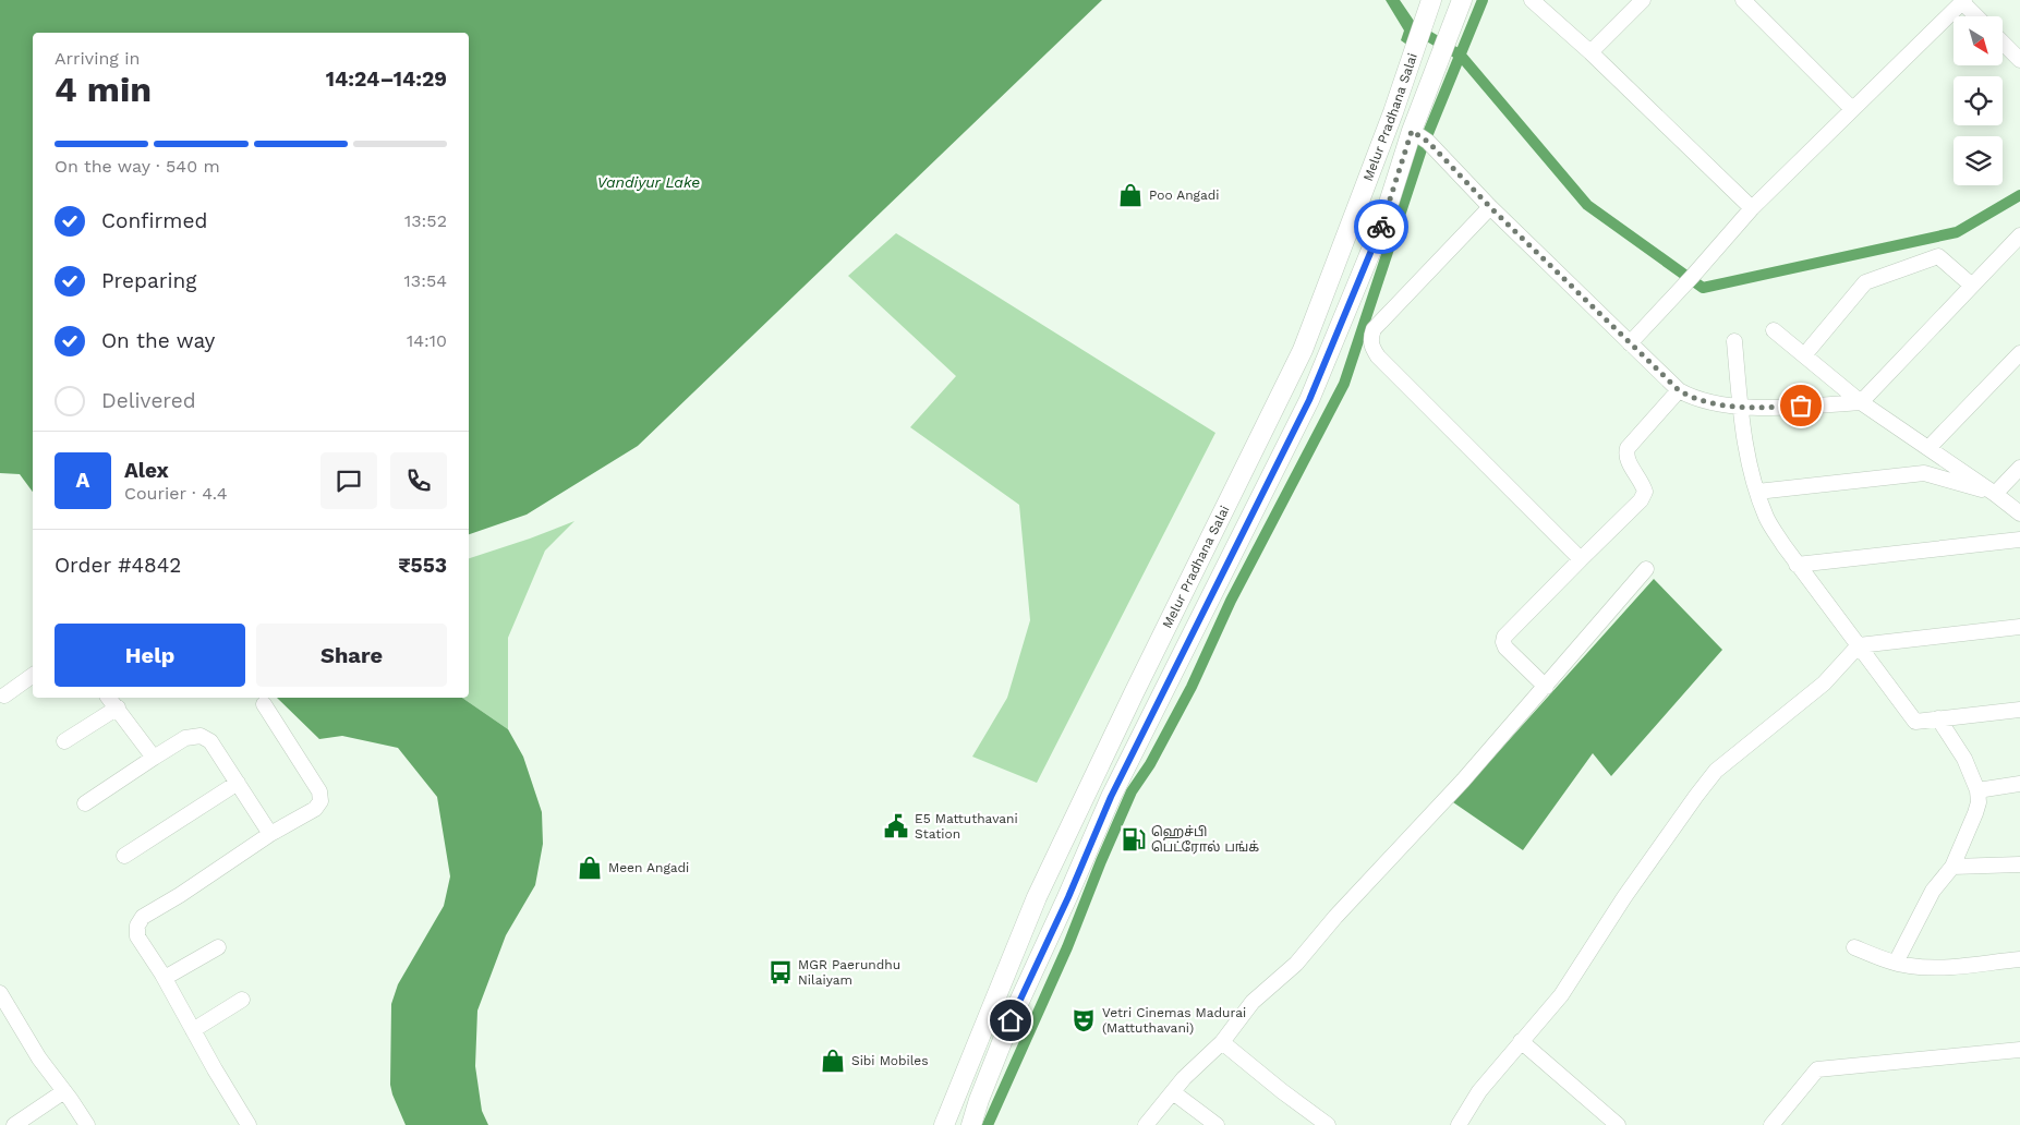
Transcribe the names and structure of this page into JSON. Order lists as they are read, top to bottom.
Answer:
{
  "streets": {
    "main road": ["Melur Pradhana Salai"]
  },
  "water": ["Vandiyur Lake"],
  "places": {
    "shop": ["Poo Angadi", "Meen Angadi", "Sibi Mobiles"],
    "public building": ["E5 Mattuthavani Station"],
    "fuel station": ["ஹெச்பி பெட்ரோல் பங்க்"],
    "bus stop": ["MGR Paerundhu Nilaiyam"],
    "theatre": ["Vetri Cinemas Madurai (Mattuthavani)"]
  },
  "north": "bottom right",
  "page": {
    "heading": ["4 min", "Arriving in", "14:24–14:29"],
    "panel": [
      "Alex",
      "Courier · 4.4",
      "Order #4842",
      "₹553"
    ],
    "bar": "On the way · 540 m",
    "list": [
      ["Confirmed", "13:52"],
      ["Preparing", "13:54"],
      ["On the way", "14:10"],
      "Delivered"
    ],
    "round": "A",
    "buttons": ["Help", "Share"]
  }
}
